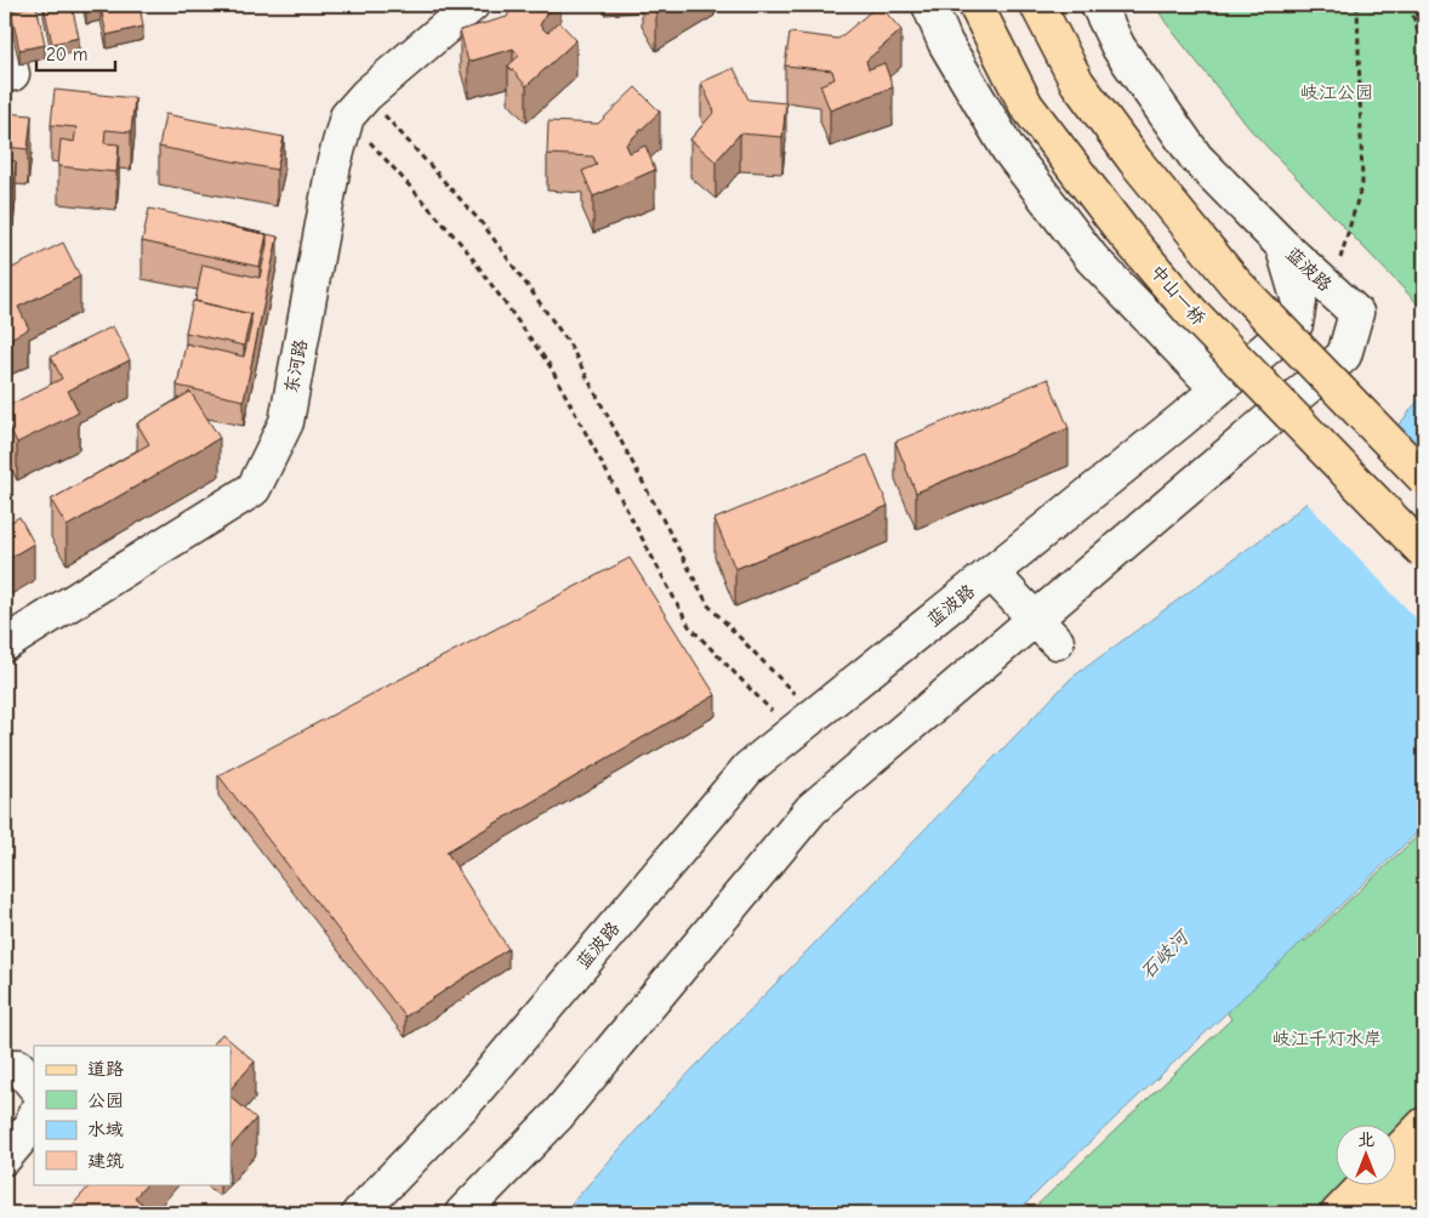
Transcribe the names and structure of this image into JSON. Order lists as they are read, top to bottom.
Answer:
{
  "streets": {
    "main road": ["中山一桥"],
    "street": ["蓝波路", "东河路"]
  },
  "water": ["石岐河"],
  "parks": ["岐江公园", "岐江千灯水岸"],
  "legend": [
    "道路",
    "公园",
    "水域",
    "建筑"
  ],
  "scale_bar": "20 m",
  "north": "top"
}
